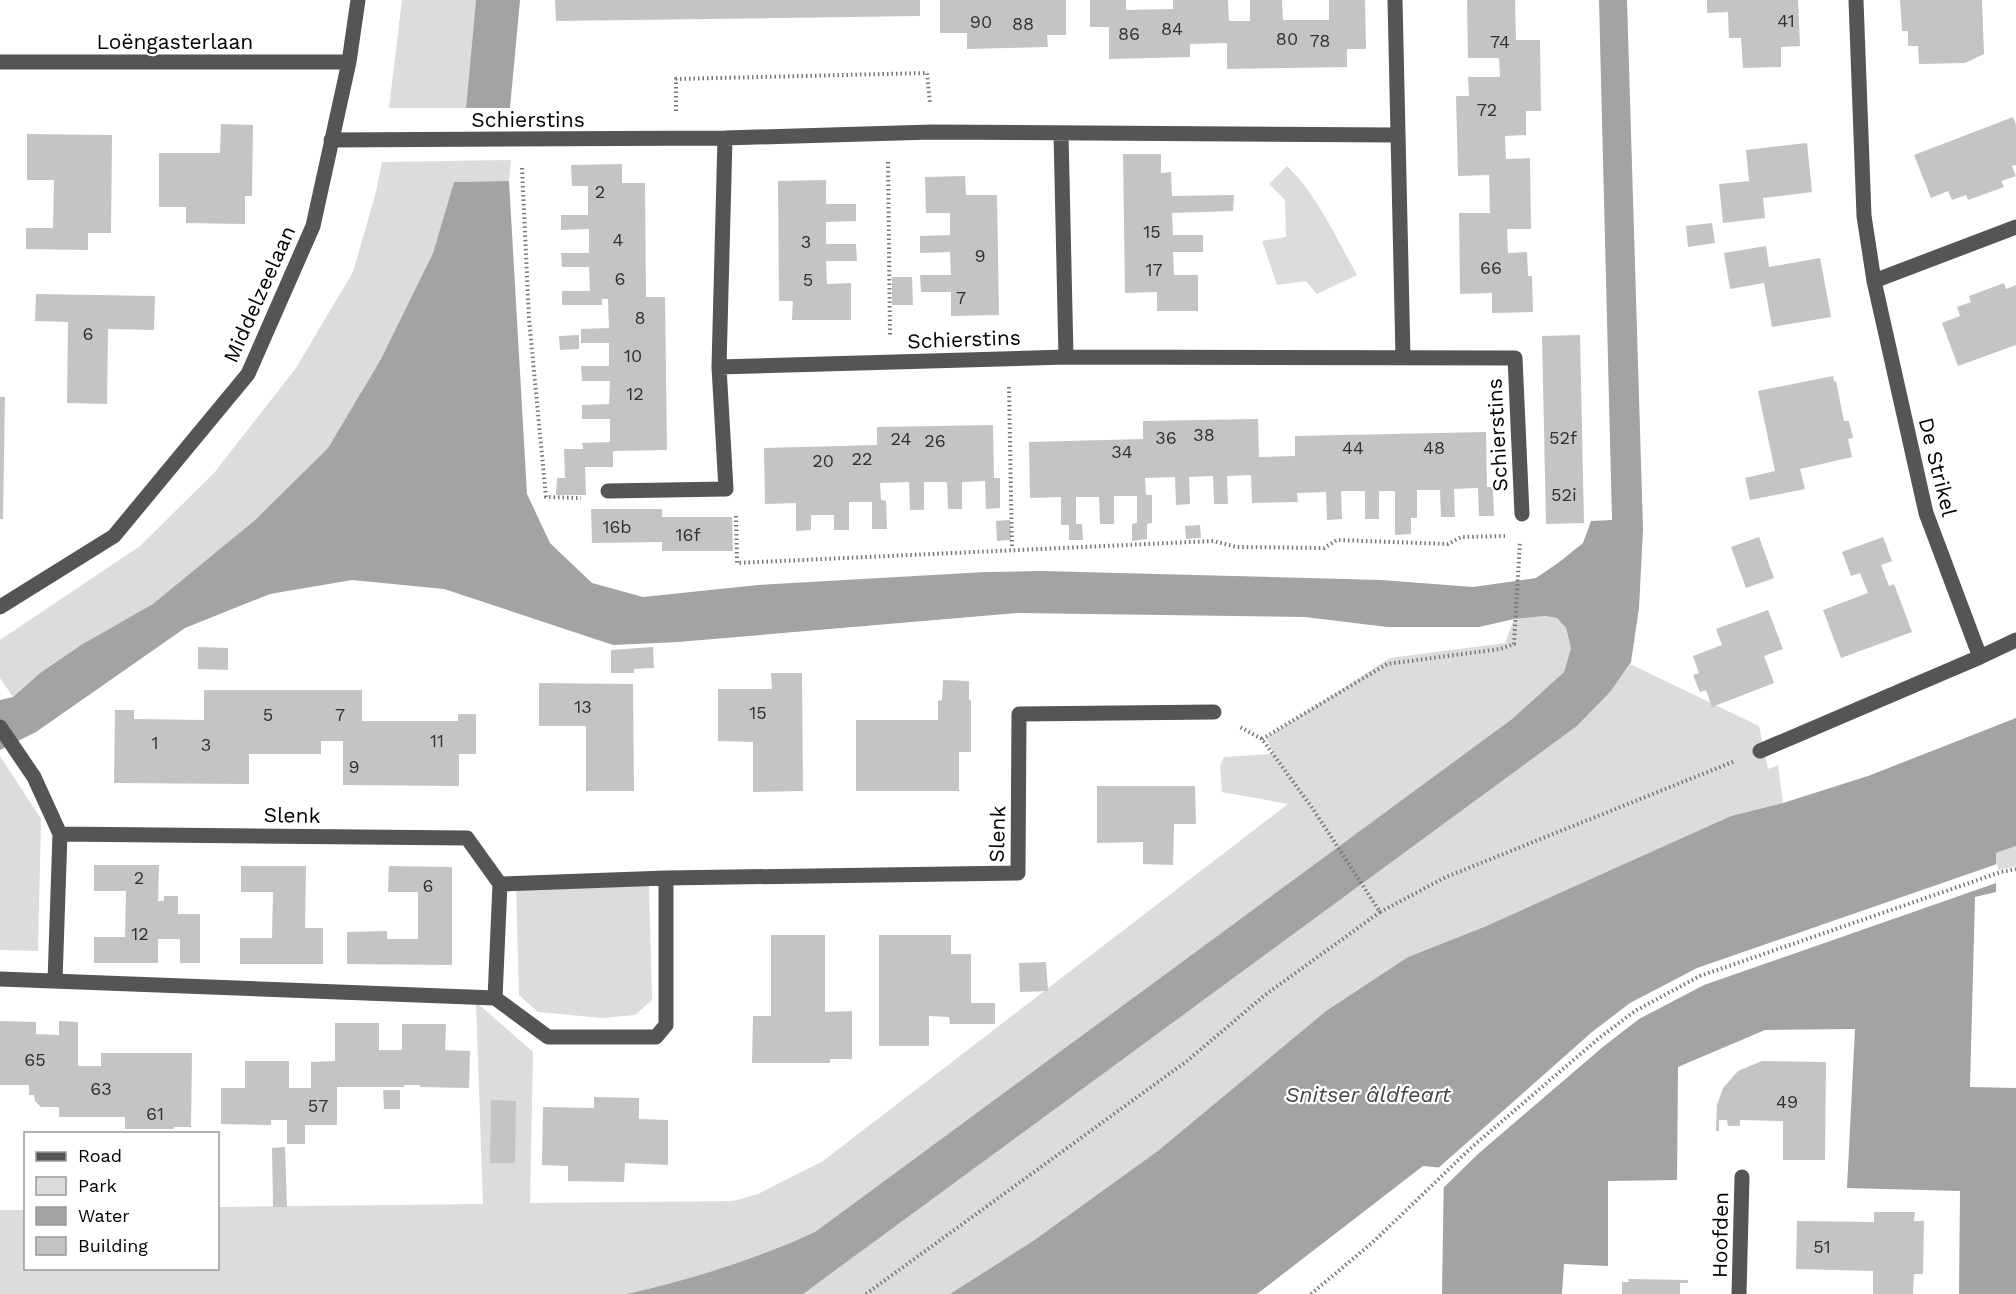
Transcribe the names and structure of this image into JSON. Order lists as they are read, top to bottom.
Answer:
{
  "streets": {
    "street": [
      "Loëngasterlaan",
      "Schierstins",
      "Middelzeelaan",
      "De Strikel",
      "Slenk",
      "Hoofden"
    ]
  },
  "crossings": [
    ["Loëngasterlaan", "Middelzeelaan"],
    ["Schierstins", "Middelzeelaan"]
  ],
  "water": ["Snitser âldfeart"],
  "house_numbers": [
    "41",
    "90",
    "88",
    "84",
    "86",
    "80",
    "78",
    "74",
    "72",
    "2",
    "15",
    "4",
    "3",
    "9",
    "66",
    "17",
    "6",
    "5",
    "7",
    "8",
    "6",
    "10",
    "12",
    "38",
    "36",
    "52f",
    "24",
    "26",
    "44",
    "48",
    "34",
    "22",
    "20",
    "52i",
    "16b",
    "16f",
    "13",
    "15",
    "5",
    "7",
    "11",
    "1",
    "3",
    "9",
    "2",
    "6",
    "12",
    "65",
    "63",
    "49",
    "57",
    "61",
    "51"
  ],
  "legend": [
    "Road",
    "Park",
    "Water",
    "Building"
  ]
}
